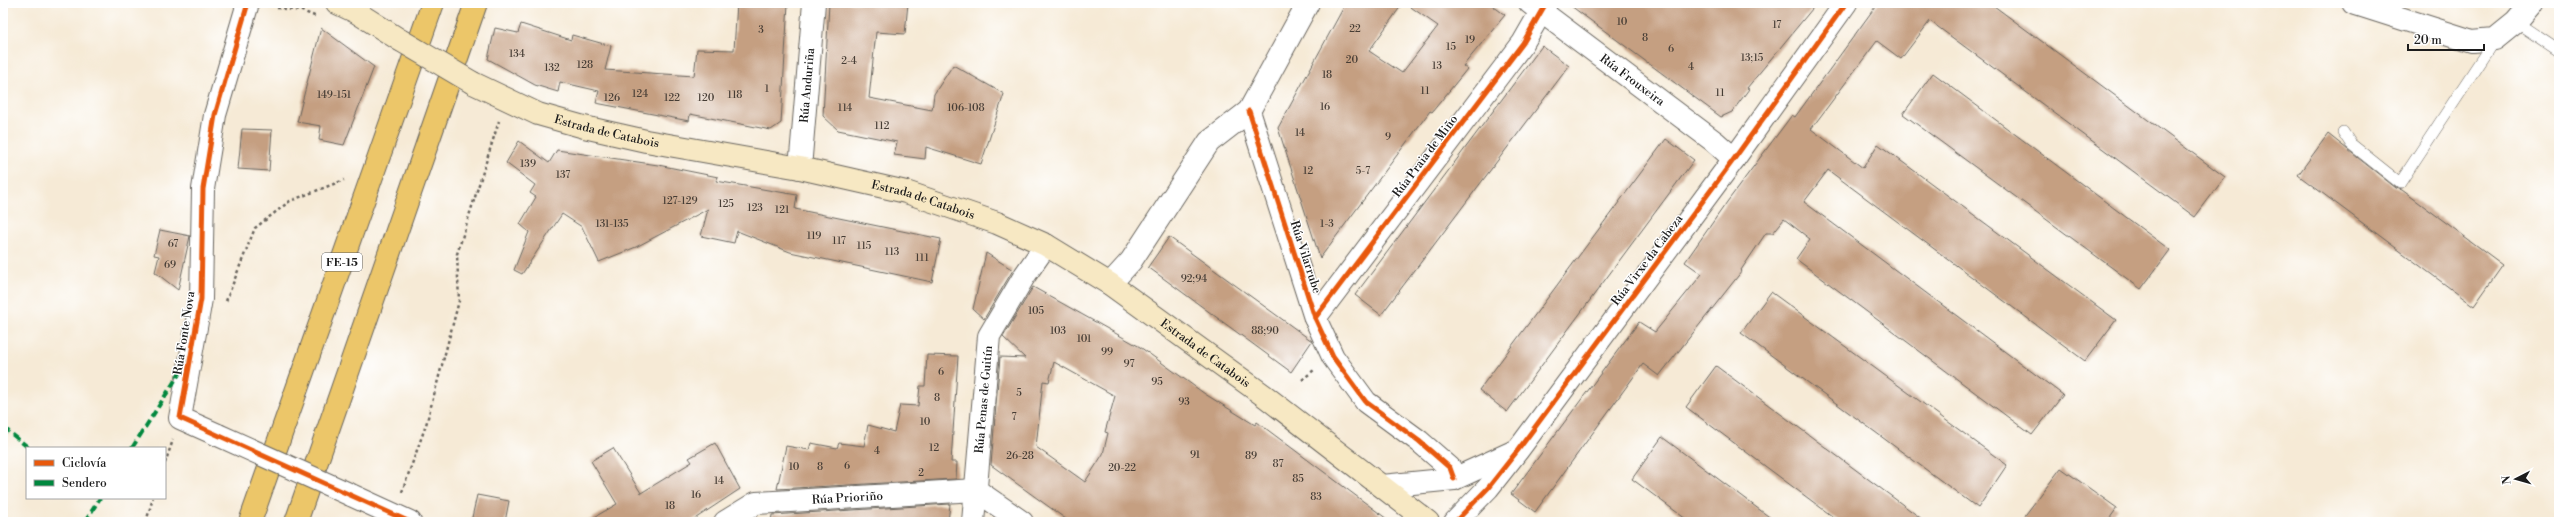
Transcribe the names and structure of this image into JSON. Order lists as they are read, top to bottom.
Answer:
{
  "streets": {
    "highway": ["FE-15"],
    "main road": ["Estrada de Catabois"],
    "street": [
      "Rúa Frouxeira",
      "Rúa Anduriña",
      "Rúa Praia de Miño",
      "Rúa Vilarrube",
      "Rúa Virxe da Cabeza",
      "Rúa Fonte Nova",
      "Rúa Penas de Guitín",
      "Rúa Prioriño"
    ]
  },
  "crossings": [
    ["Rúa Frouxeira", "Rúa Praia de Miño"],
    ["Rúa Frouxeira", "Rúa Virxe da Cabeza"],
    ["Rúa Anduriña", "Estrada de Catabois"],
    ["Estrada de Catabois", "Rúa Penas de Guitín"],
    ["Rúa Praia de Miño", "Rúa Vilarrube"],
    ["Rúa Penas de Guitín", "Rúa Prioriño"]
  ],
  "house_numbers": [
    "10",
    "17",
    "22",
    "3",
    "8",
    "19",
    "15",
    "6",
    "134",
    "13;15",
    "20",
    "2-4",
    "128",
    "13",
    "4",
    "132",
    "18",
    "1",
    "11",
    "11",
    "124",
    "149-151",
    "118",
    "126",
    "122",
    "120",
    "16",
    "114",
    "106-108",
    "112",
    "14",
    "9",
    "139",
    "12",
    "5-7",
    "137",
    "127-129",
    "125",
    "123",
    "121",
    "131-135",
    "1-3",
    "119",
    "117",
    "67",
    "115",
    "113",
    "111",
    "69",
    "92;94",
    "105",
    "103",
    "88;90",
    "101",
    "99",
    "97",
    "6",
    "95",
    "5",
    "8",
    "93",
    "7",
    "10",
    "12",
    "4",
    "91",
    "26-28",
    "89",
    "87",
    "6",
    "10",
    "8",
    "20-22",
    "2",
    "85",
    "14",
    "16",
    "83",
    "18"
  ],
  "legend": ["Ciclovía", "Sendero"],
  "scale_bar": "20 m",
  "north": "left"
}
